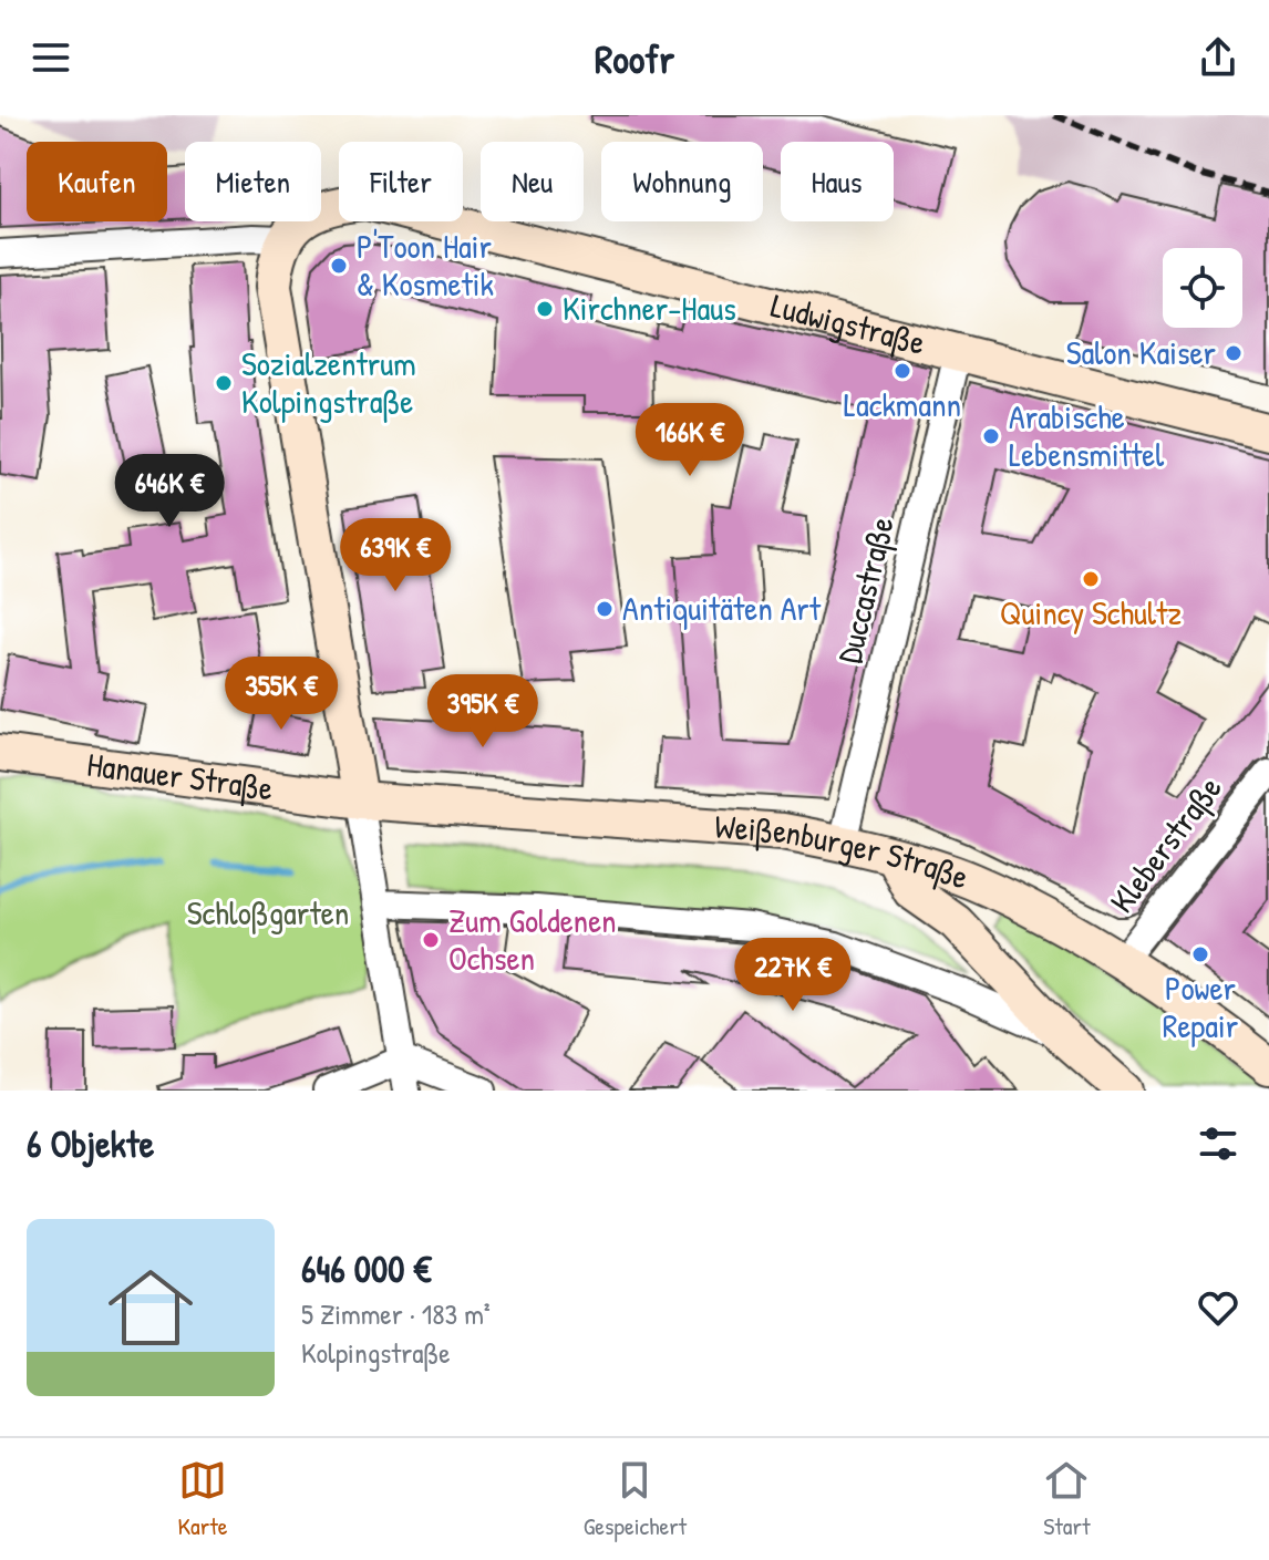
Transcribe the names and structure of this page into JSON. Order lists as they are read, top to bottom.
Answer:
{
  "streets": {
    "main road": ["Ludwigstraße", "Hanauer Straße", "Weißenburger Straße"],
    "street": ["Duccastraße", "Kleberstraße"]
  },
  "crossings": [
    ["Ludwigstraße", "Duccastraße"],
    ["Duccastraße", "Weißenburger Straße"],
    ["Hanauer Straße", "Weißenburger Straße"],
    ["Kleberstraße", "Weißenburger Straße"]
  ],
  "parks": ["Schloßgarten"],
  "places": [
    "P'Toon Hair & Kosmetik",
    "Kirchner-Haus",
    "Salon Kaiser",
    "Lackmann",
    "Sozialzentrum Kolpingstraße",
    "Arabische Lebensmittel",
    "Quincy Schultz",
    "Antiquitäten Art",
    "Zum Goldenen Ochsen",
    "Power Repair"
  ],
  "page": {
    "header": "Roofr",
    "chip": [
      "Kaufen",
      "Mieten",
      "Filter",
      "Neu",
      "Wohnung",
      "Haus"
    ],
    "price": [
      "166K €",
      "646K €",
      "639K €",
      "355K €",
      "395K €",
      "227K €"
    ],
    "heading": "6 Objekte",
    "list": [
      {
        "name": "646 000 €",
        "note": "5 Zimmer · 183 m² · Kolpingstraße"
      }
    ],
    "tabs": ["Karte", "Gespeichert", "Start"]
  }
}
